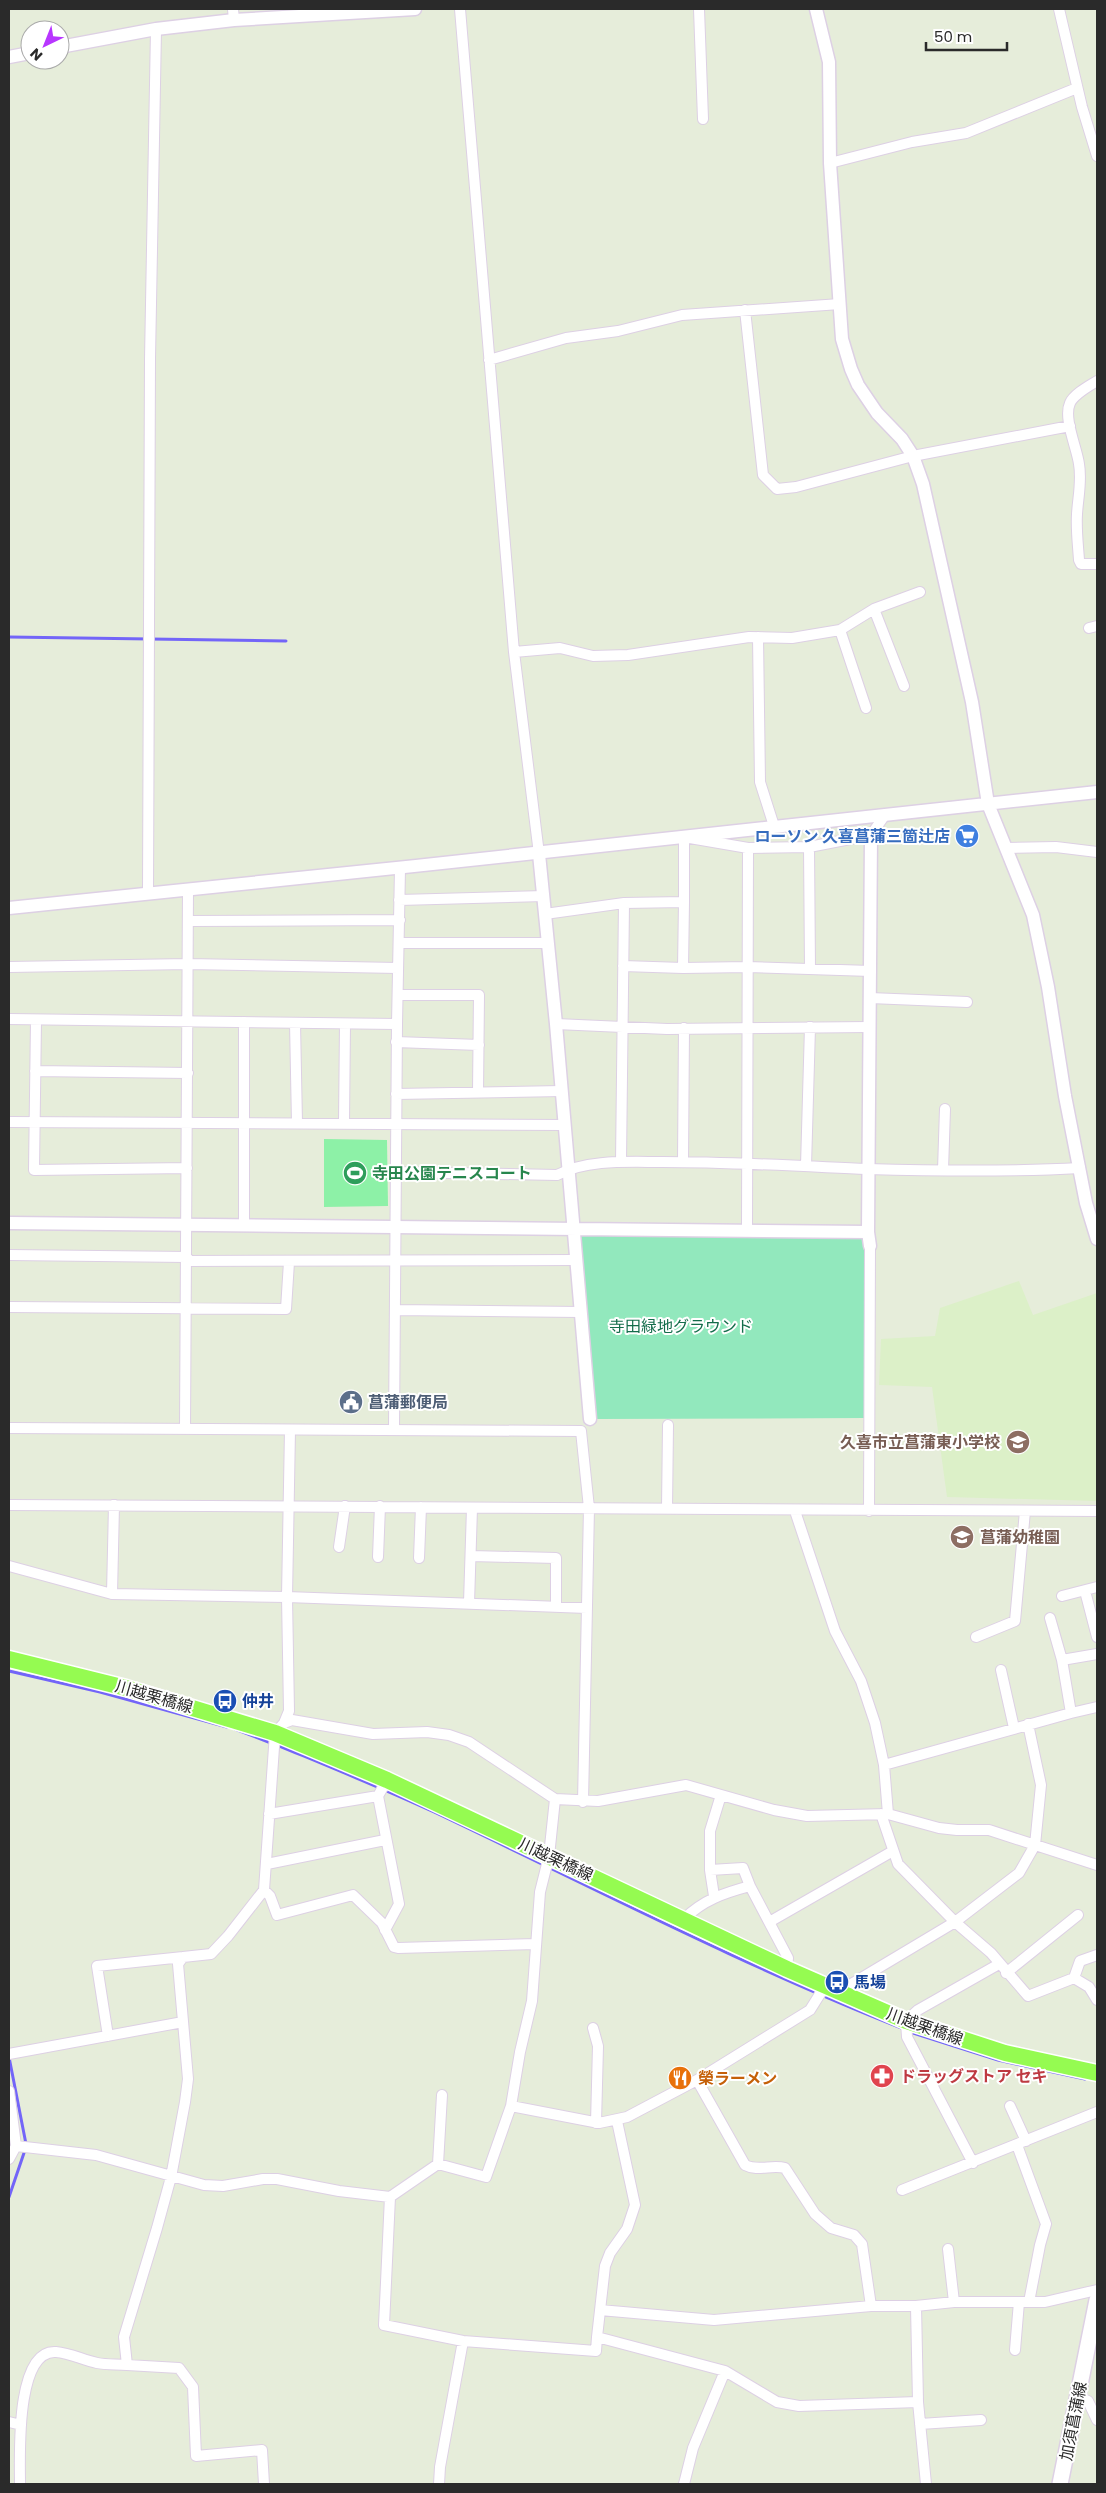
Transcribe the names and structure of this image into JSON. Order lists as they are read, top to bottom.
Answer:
{
  "streets": {
    "main road": ["川越栗橋線", "加須菖蒲線"]
  },
  "parks": ["寺田緑地グラウンド"],
  "places": {
    "supermarket": ["ローソン 久喜菖蒲三箇辻店"],
    "sports": ["寺田公園テニスコート"],
    "public building": ["菖蒲郵便局"],
    "school or university": ["久喜市立菖蒲東小学校", "菖蒲幼稚園"],
    "bus stop": ["仲井", "馬場"],
    "pharmacy": ["ドラッグストア セキ"],
    "restaurant": ["榮ラーメン"]
  },
  "scale_bar": "50 m",
  "north": "bottom left"
}
